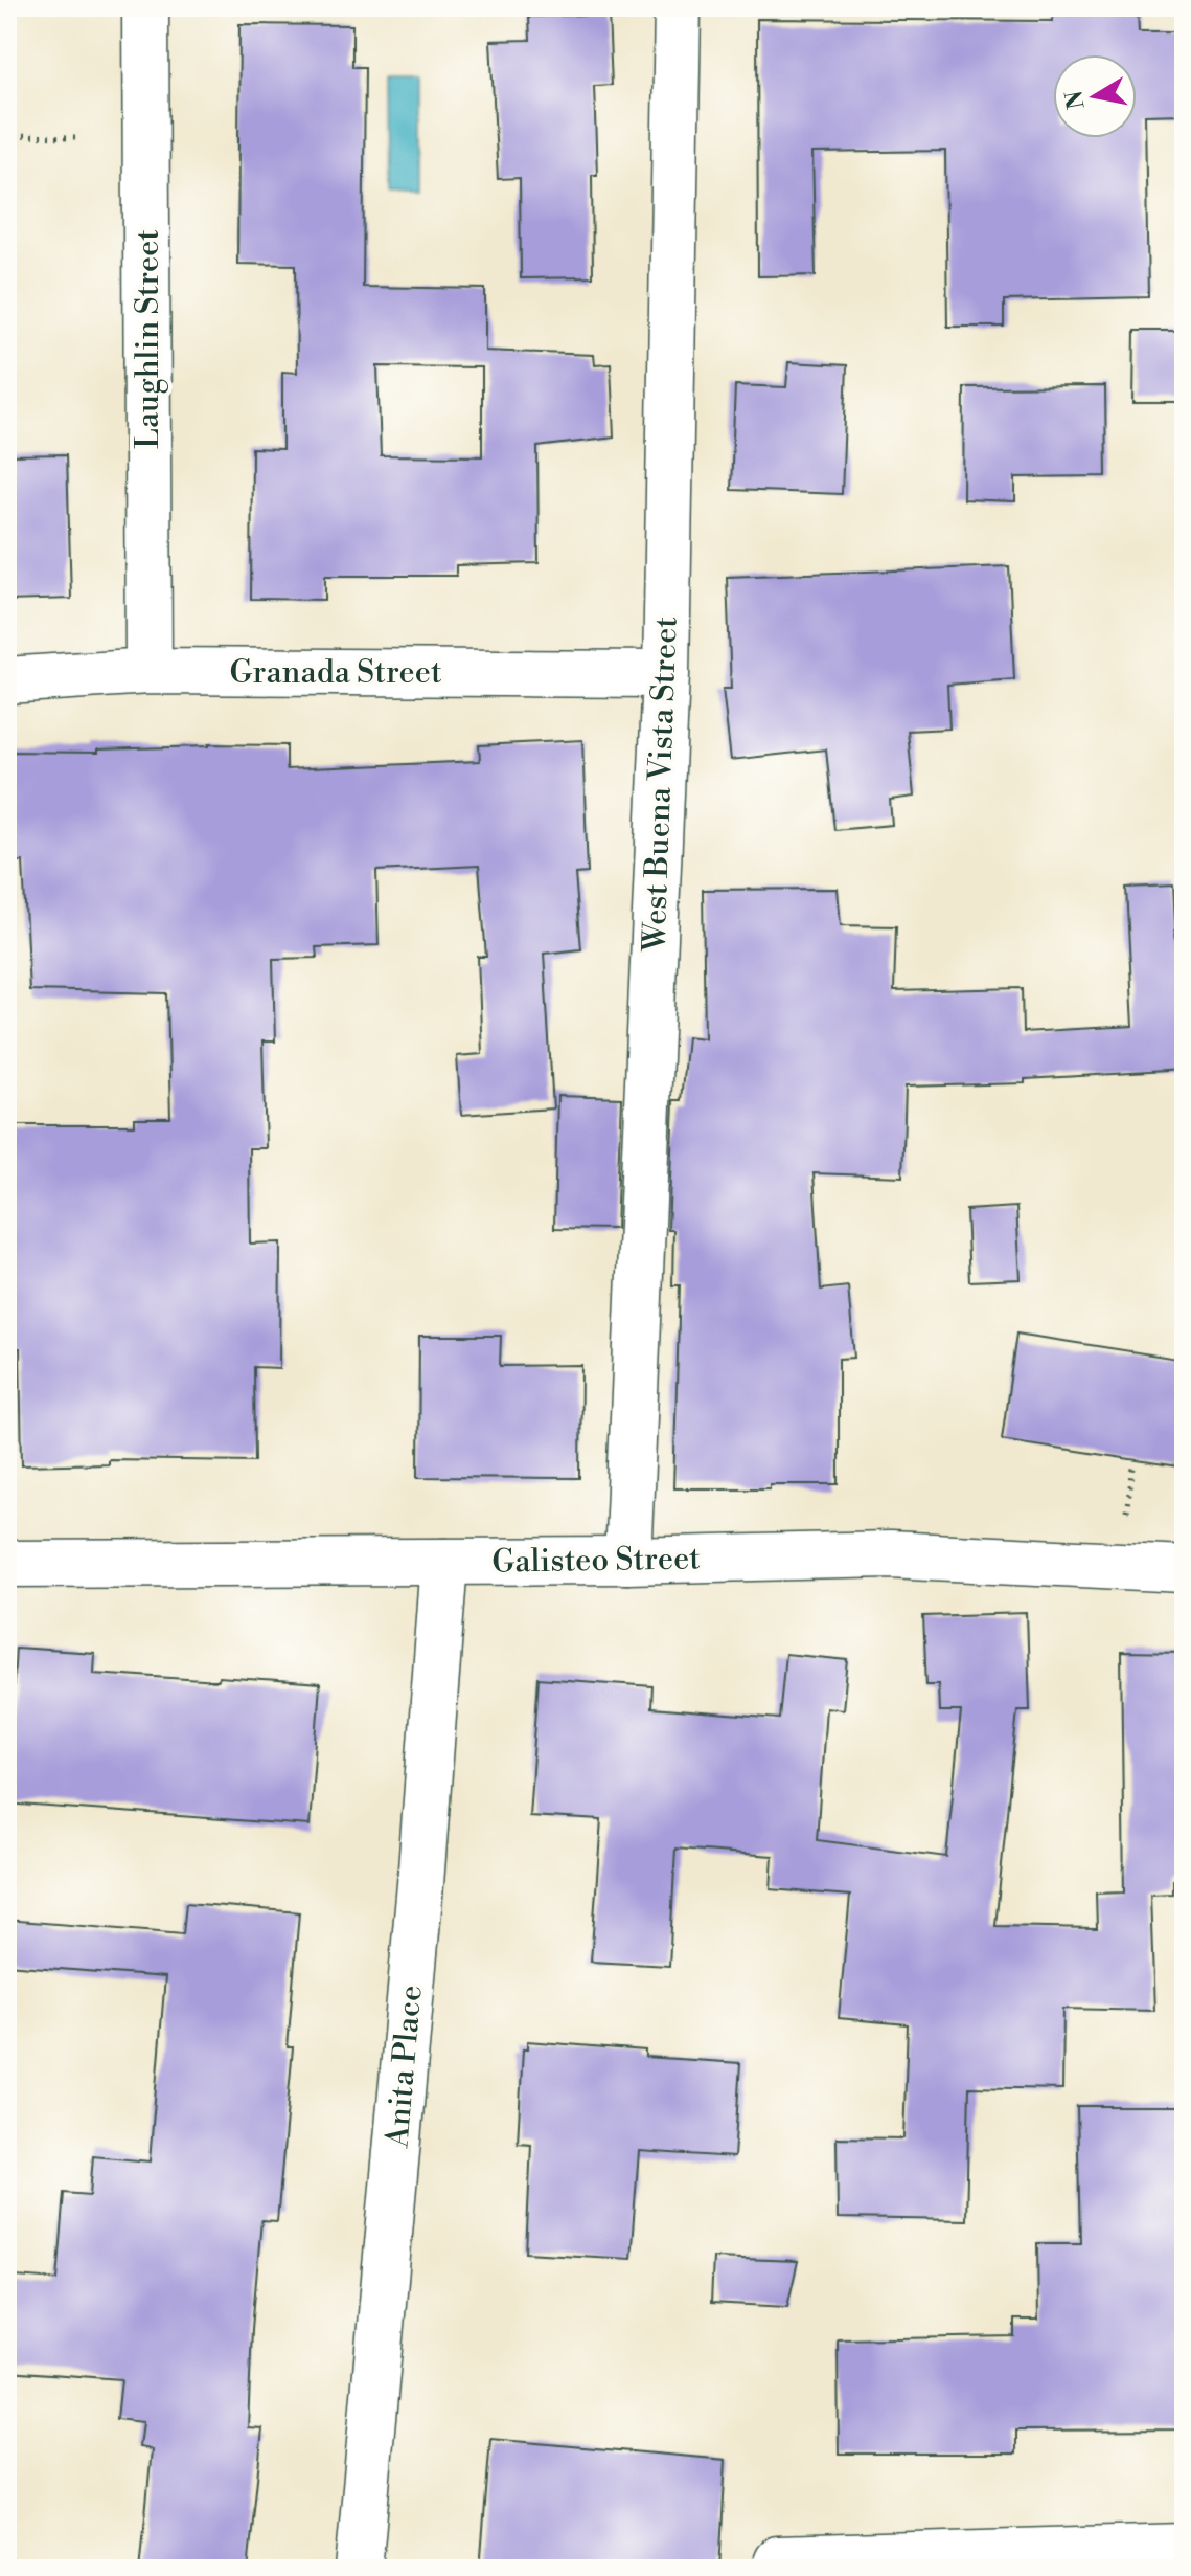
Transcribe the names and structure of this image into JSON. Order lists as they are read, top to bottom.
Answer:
{
  "streets": {
    "street": [
      "Laughlin Street",
      "Granada Street",
      "West Buena Vista Street",
      "Galisteo Street",
      "Anita Place"
    ]
  },
  "crossings": [
    ["Laughlin Street", "Granada Street"],
    ["Granada Street", "West Buena Vista Street"],
    ["West Buena Vista Street", "Galisteo Street"],
    ["Galisteo Street", "Anita Place"]
  ],
  "north": "left"
}
